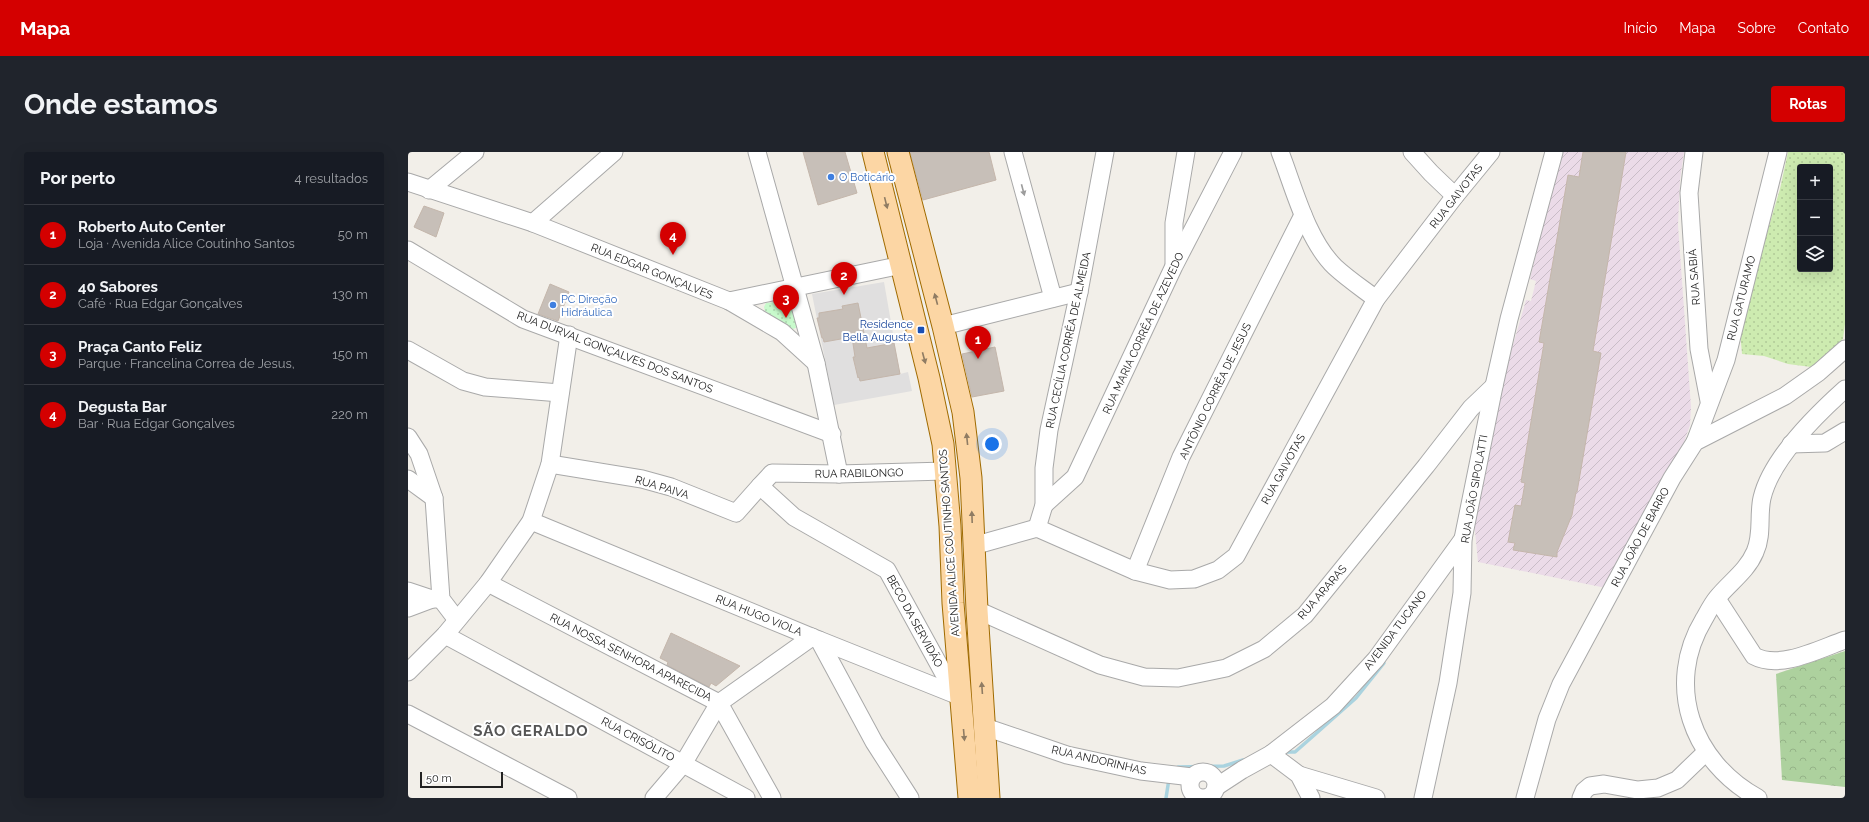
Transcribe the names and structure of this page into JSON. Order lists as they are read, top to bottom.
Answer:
{
  "streets": {
    "main road": ["AVENIDA ALICE COUTINHO SANTOS"],
    "street": [
      "RUA GAIVOTAS",
      "RUA EDGAR GONÇALVES",
      "RUA SABIÁ",
      "RUA GATURAMO",
      "RUA MARIA CORRÊA DE AZEVEDO",
      "RUA CECÍLIA CORRÊA DE ALMEIDA",
      "RUA DURVAL GONÇALVES DOS SANTOS",
      "ANTÔNIO CORRÊA DE JESUS",
      "RUA RABILONGO",
      "RUA PAIVA",
      "RUA JOÃO SIPOLATTI",
      "RUA JOÃO DE BARRO",
      "RUA ARARAS",
      "RUA HUGO VIOLA",
      "BECO DA SERVIDÃO",
      "AVENIDA TUCANO",
      "RUA NOSSA SENHORA APARECIDA",
      "RUA CRISÓLITO",
      "RUA ANDORINHAS"
    ]
  },
  "crossings": [
    ["RUA GAIVOTAS", "RUA CECÍLIA CORRÊA DE ALMEIDA"],
    ["RUA GAIVOTAS", "ANTÔNIO CORRÊA DE JESUS"],
    ["RUA SABIÁ", "RUA GATURAMO"],
    ["RUA GATURAMO", "RUA JOÃO DE BARRO"],
    ["RUA MARIA CORRÊA DE AZEVEDO", "RUA CECÍLIA CORRÊA DE ALMEIDA"],
    ["RUA RABILONGO", "RUA PAIVA"],
    ["RUA RABILONGO", "AVENIDA ALICE COUTINHO SANTOS"],
    ["RUA RABILONGO", "BECO DA SERVIDÃO"],
    ["RUA PAIVA", "BECO DA SERVIDÃO"],
    ["RUA JOÃO SIPOLATTI", "RUA ARARAS"],
    ["RUA JOÃO SIPOLATTI", "AVENIDA TUCANO"],
    ["AVENIDA ALICE COUTINHO SANTOS", "RUA ARARAS"],
    ["AVENIDA ALICE COUTINHO SANTOS", "BECO DA SERVIDÃO"],
    ["AVENIDA ALICE COUTINHO SANTOS", "RUA ANDORINHAS"],
    ["AVENIDA TUCANO", "RUA ANDORINHAS"]
  ],
  "districts": ["SÃO GERALDO"],
  "places": {
    "other": ["O Boticário", "PC Direção Hidráulica"],
    "transit": ["Residence Bella Augusta"]
  },
  "scale_bar": "50 m",
  "page": {
    "header": "Mapa",
    "nav": [
      "Início",
      "Mapa",
      "Sobre",
      "Contato"
    ],
    "buttons": "Rotas",
    "title": "Onde estamos",
    "heading": ["Por perto", "4 resultados"],
    "map_buttons": ["+", "−"],
    "list": [
      {
        "mark": "1",
        "name": "Roberto Auto Center",
        "note": "Loja · Avenida Alice Coutinho Santos",
        "value": "50 m"
      },
      {
        "mark": "2",
        "name": "40 Sabores",
        "note": "Café · Rua Edgar Gonçalves",
        "value": "130 m"
      },
      {
        "mark": "3",
        "name": "Praça Canto Feliz",
        "note": "Parque · Francelina Correa de Jesus,",
        "value": "150 m"
      },
      {
        "mark": "4",
        "name": "Degusta Bar",
        "note": "Bar · Rua Edgar Gonçalves",
        "value": "220 m"
      }
    ],
    "pins": [
      "4",
      "2",
      "3",
      "1"
    ],
    "scale": "50 m"
  }
}
